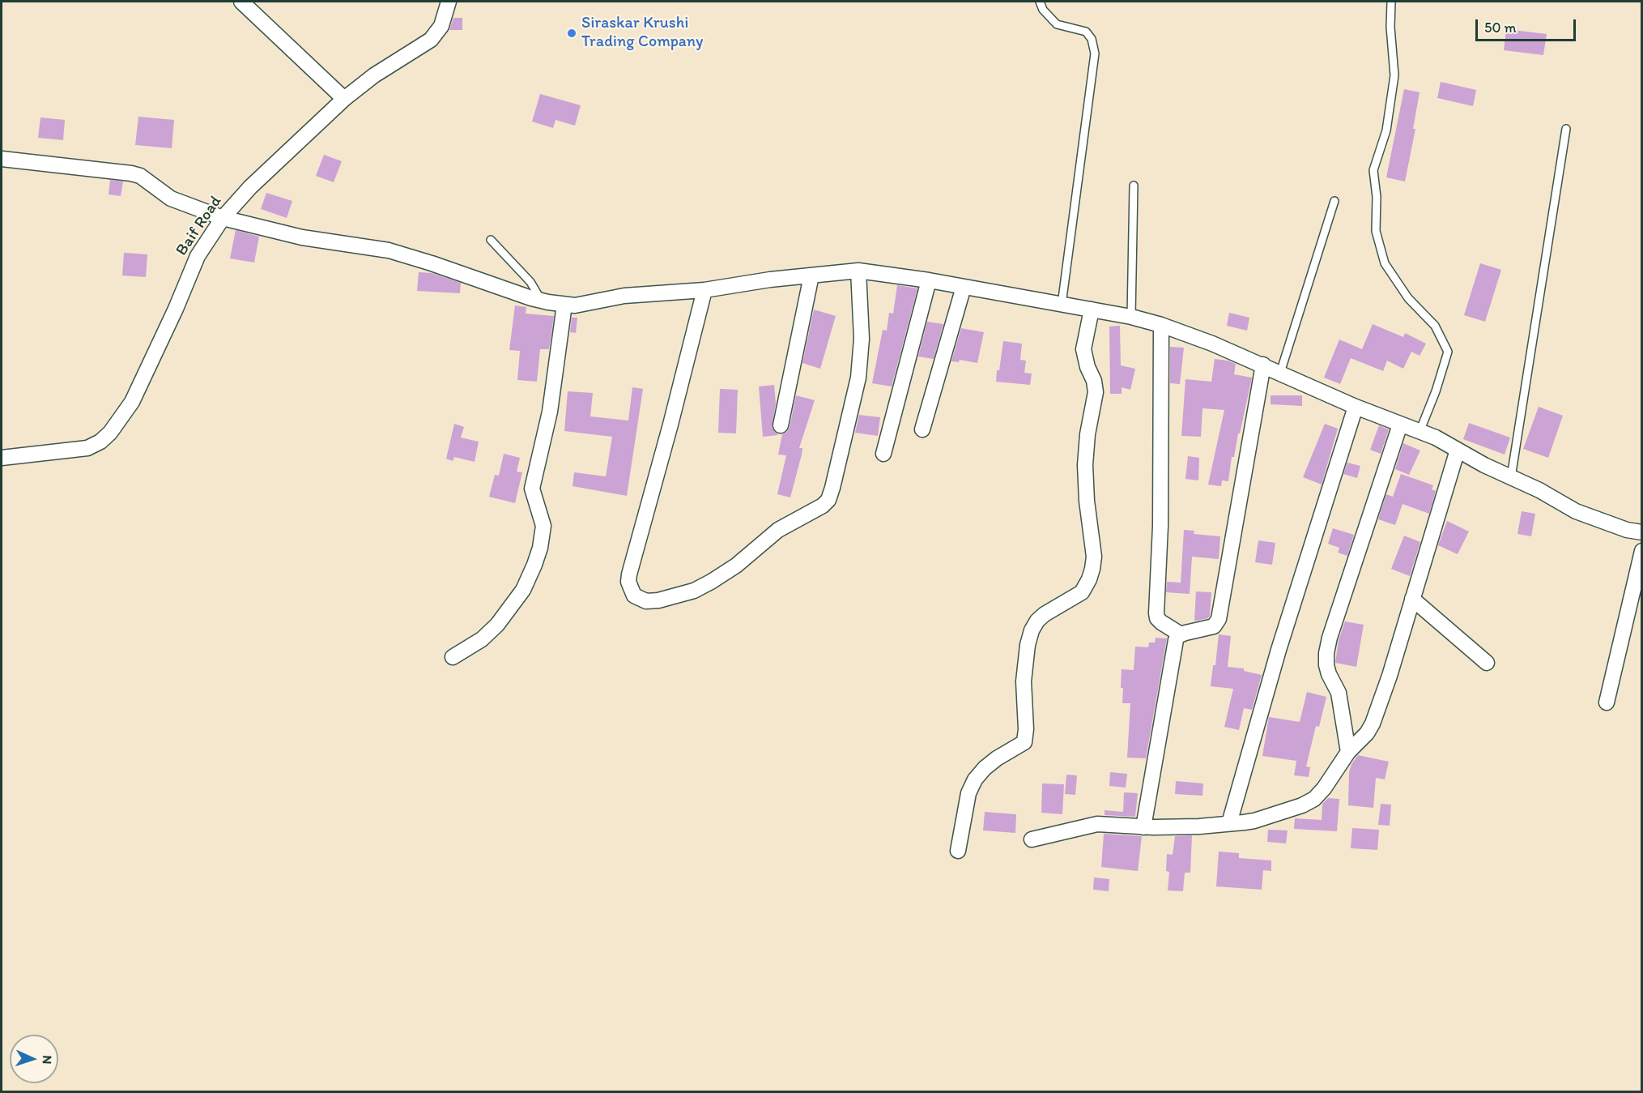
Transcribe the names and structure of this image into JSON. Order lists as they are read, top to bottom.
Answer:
{
  "streets": {
    "street": ["Baif Road"]
  },
  "places": ["Siraskar Krushi Trading Company"],
  "scale_bar": "50 m",
  "north": "right"
}
